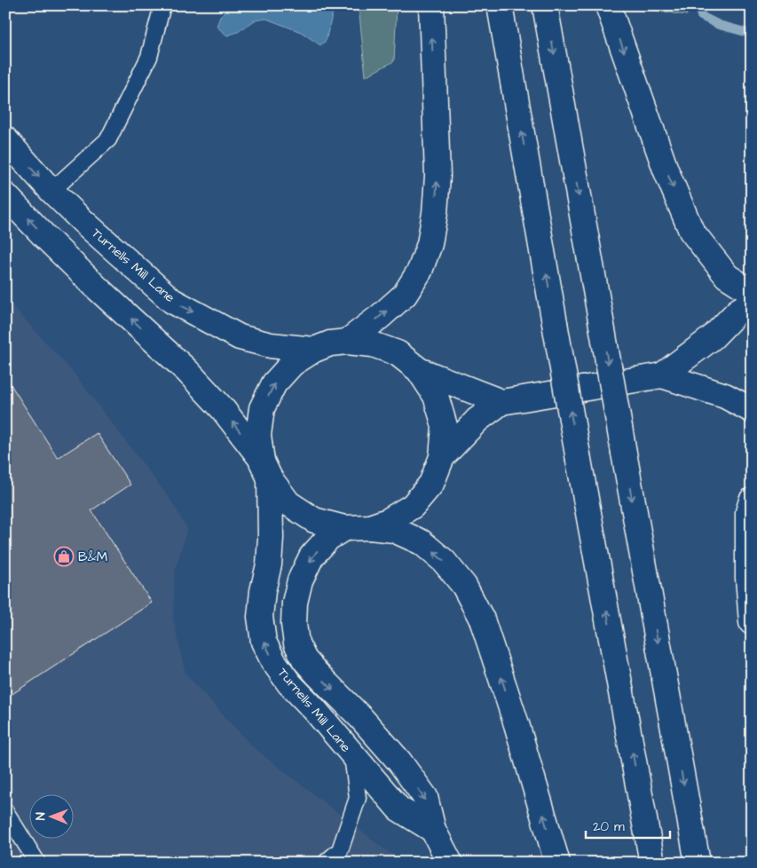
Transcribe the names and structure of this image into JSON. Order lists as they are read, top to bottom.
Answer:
{
  "streets": {
    "main road": ["Turnells Mill Lane"]
  },
  "places": {
    "shop": ["B&M"]
  },
  "scale_bar": "20 m",
  "north": "left"
}
